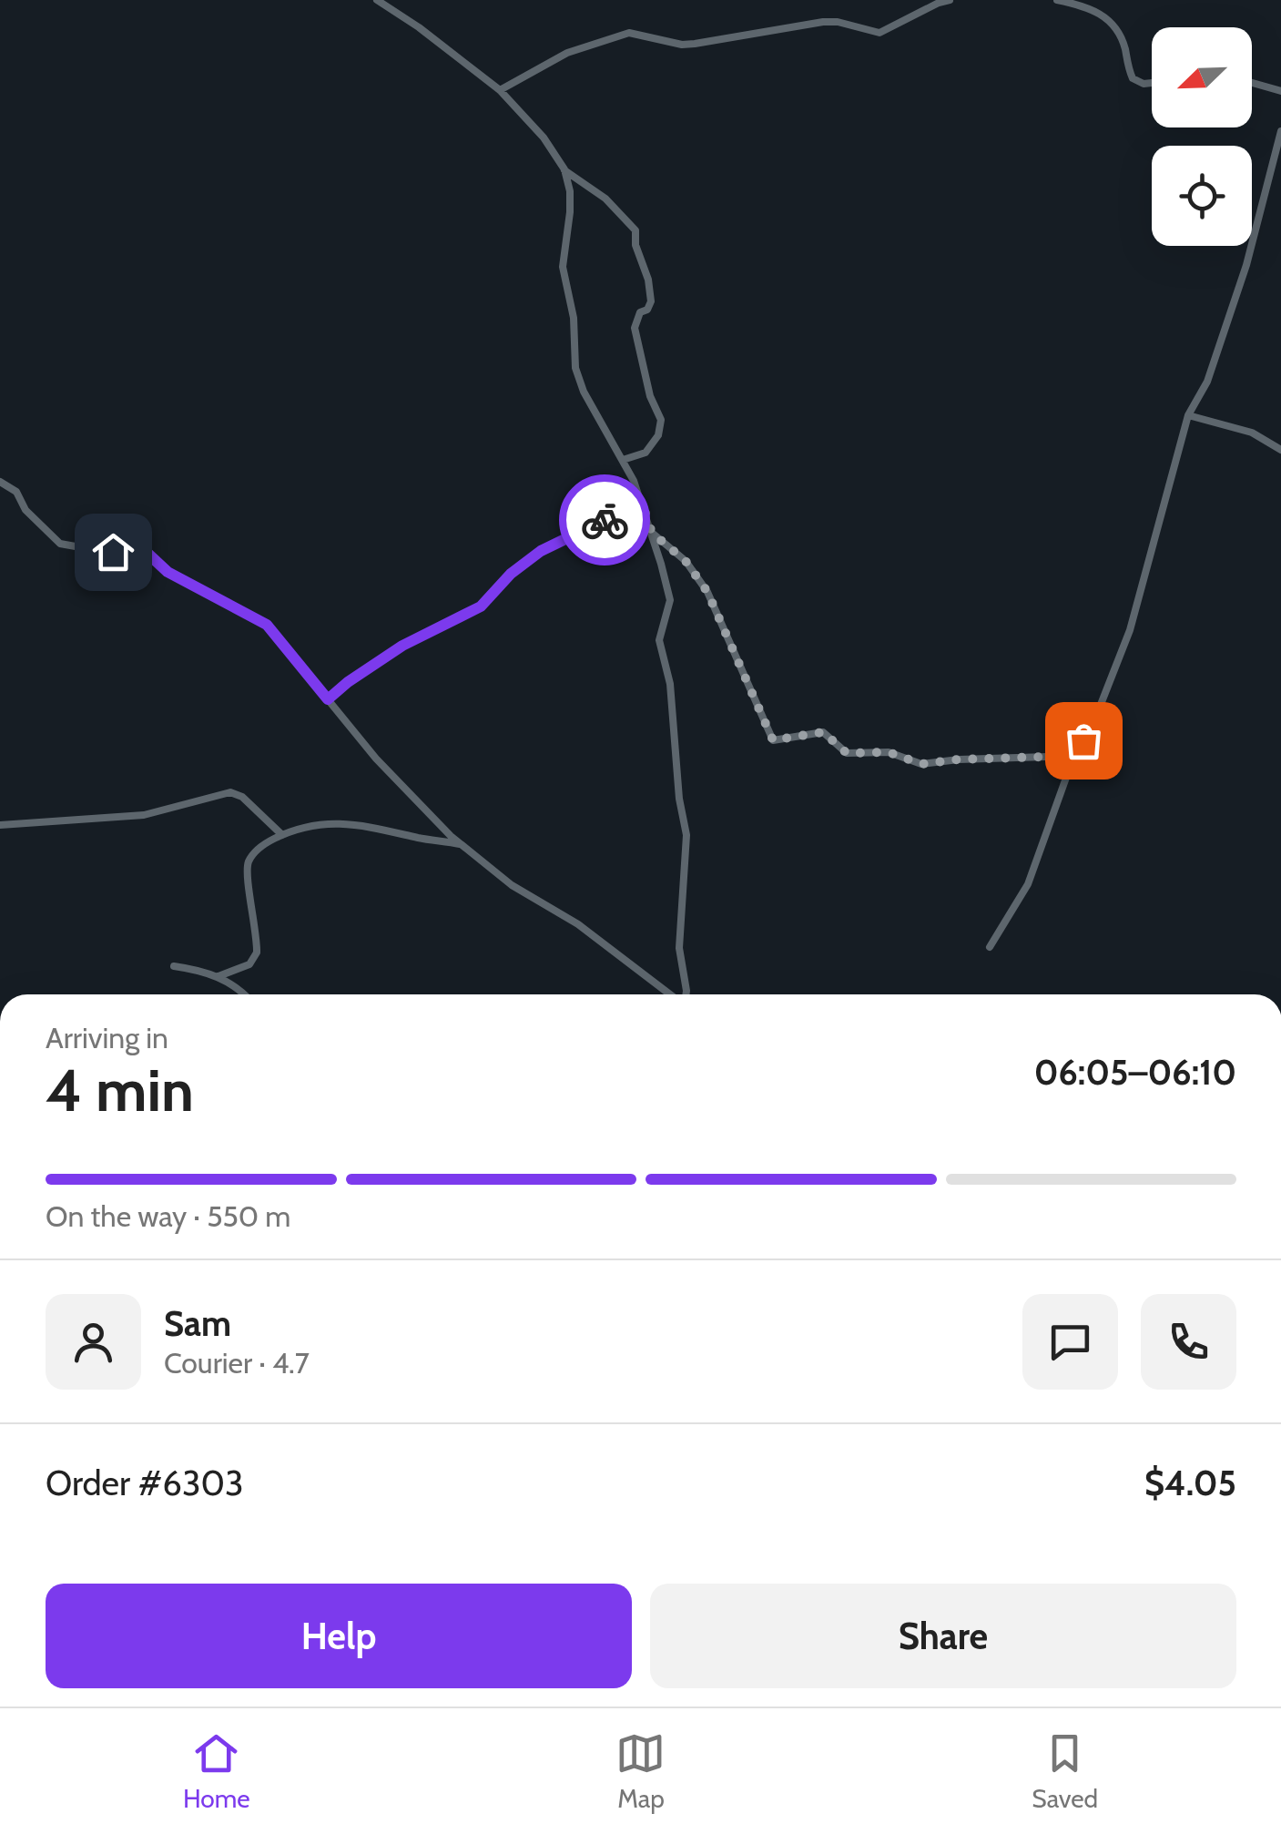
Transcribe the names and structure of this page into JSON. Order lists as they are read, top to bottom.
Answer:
{
  "north": "bottom left",
  "page": {
    "heading": ["4 min", "Arriving in", "06:05–06:10"],
    "panel": [
      "Sam",
      "Courier · 4.7",
      "Order #6303",
      "$4.05"
    ],
    "bar": "On the way · 550 m",
    "buttons": ["Help", "Share"],
    "tabs": ["Home", "Map", "Saved"]
  }
}
